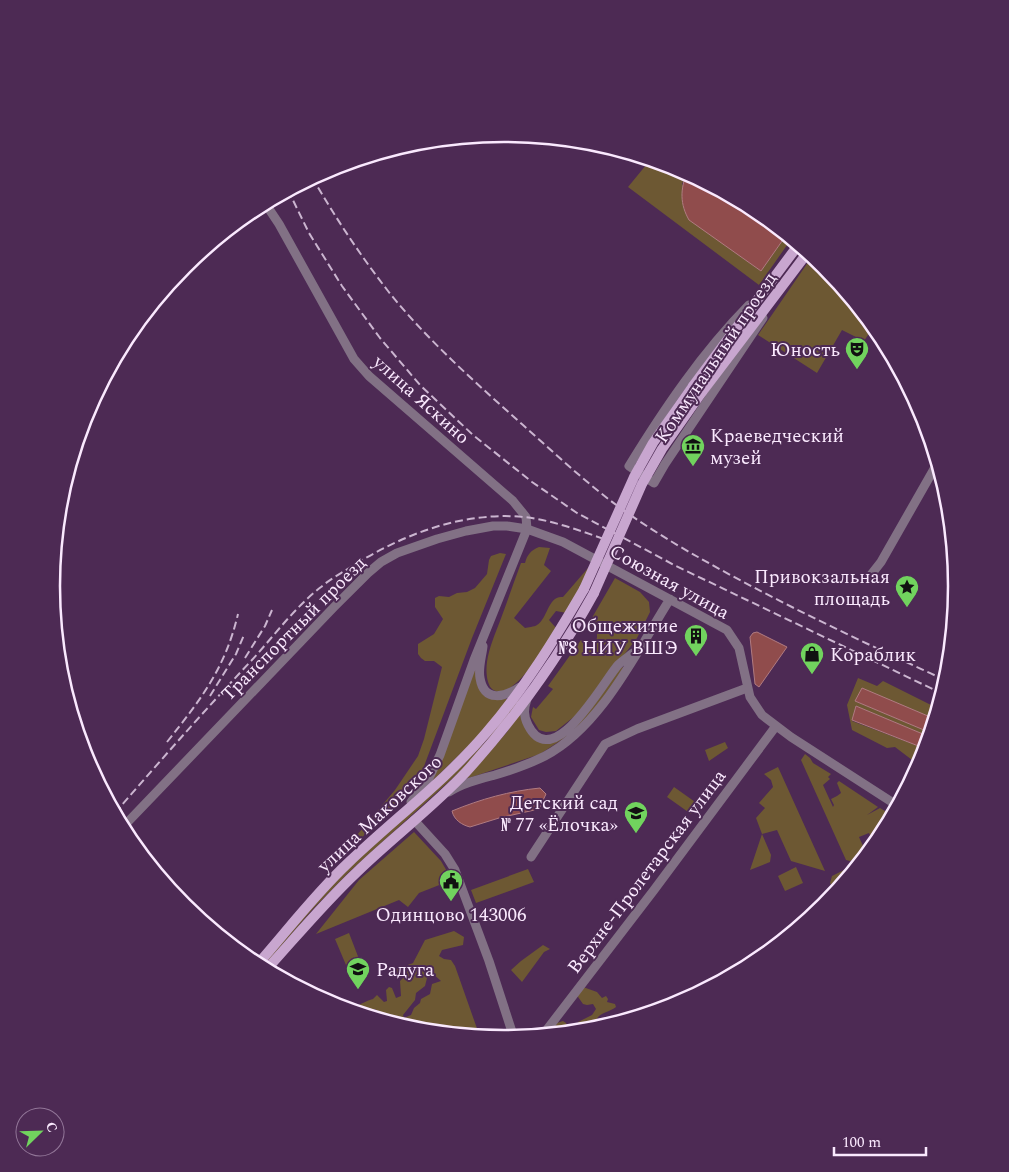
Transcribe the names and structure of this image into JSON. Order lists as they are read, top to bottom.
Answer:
{
  "streets": {
    "main road": ["Коммунальный проезд", "улица Маковского"],
    "street": [
      "улица Яскино",
      "Союзная улица",
      "Транспортный проезд",
      "Верхне-Пролетарская улица"
    ]
  },
  "crossings": [
    ["улица Яскино", "Союзная улица"],
    ["улица Яскино", "Транспортный проезд"],
    ["Союзная улица", "Транспортный проезд"],
    ["Союзная улица", "Верхне-Пролетарская улица"]
  ],
  "places": {
    "theatre": ["Юность"],
    "museum": ["Краеведческий музей"],
    "place": ["Привокзальная площадь"],
    "building": ["Общежитие №8 НИУ ВШЭ"],
    "shop": ["Кораблик"],
    "school or university": ["Детский сад № 77 «Ёлочка»", "Радуга"],
    "public building": ["Одинцово 143006"]
  },
  "scale_bar": "100 m",
  "north": "top right"
}
